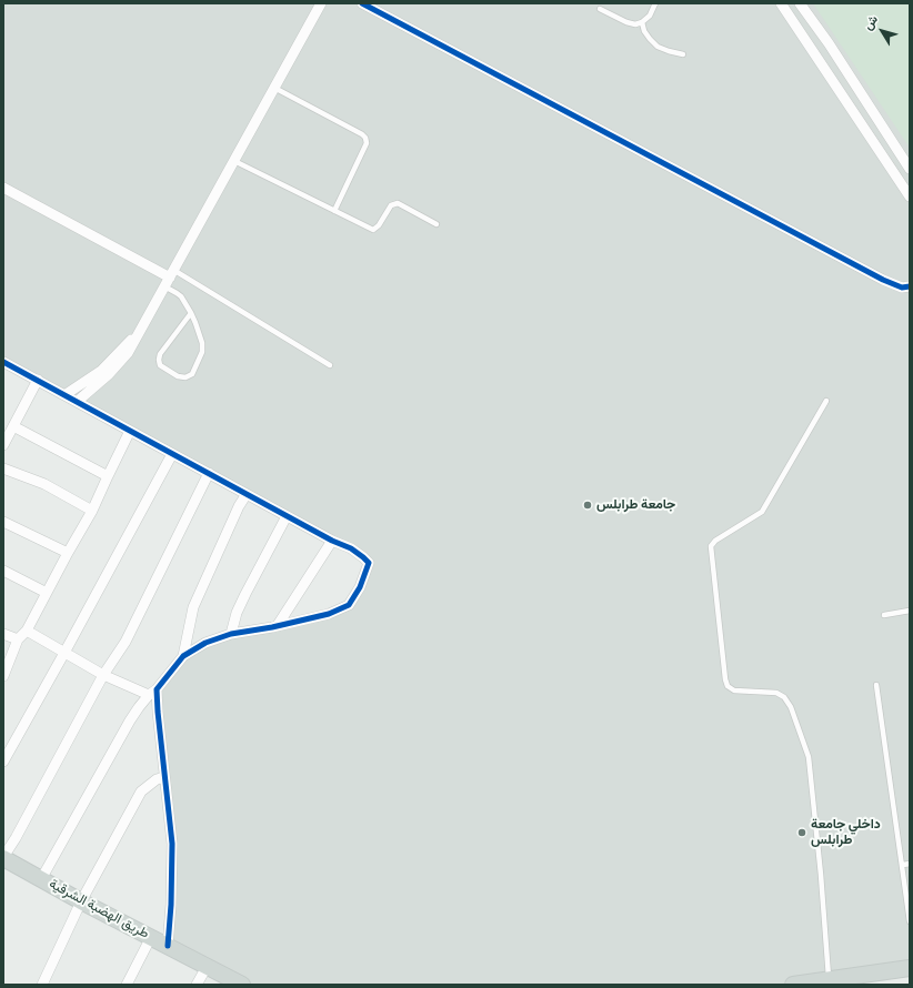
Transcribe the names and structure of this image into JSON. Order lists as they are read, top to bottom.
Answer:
{
  "streets": {
    "main road": ["طريق الهضبة الشرقية"]
  },
  "places": ["جامعة طرابلس", "داخلي جامعة طرابلس"],
  "north": "top left"
}
